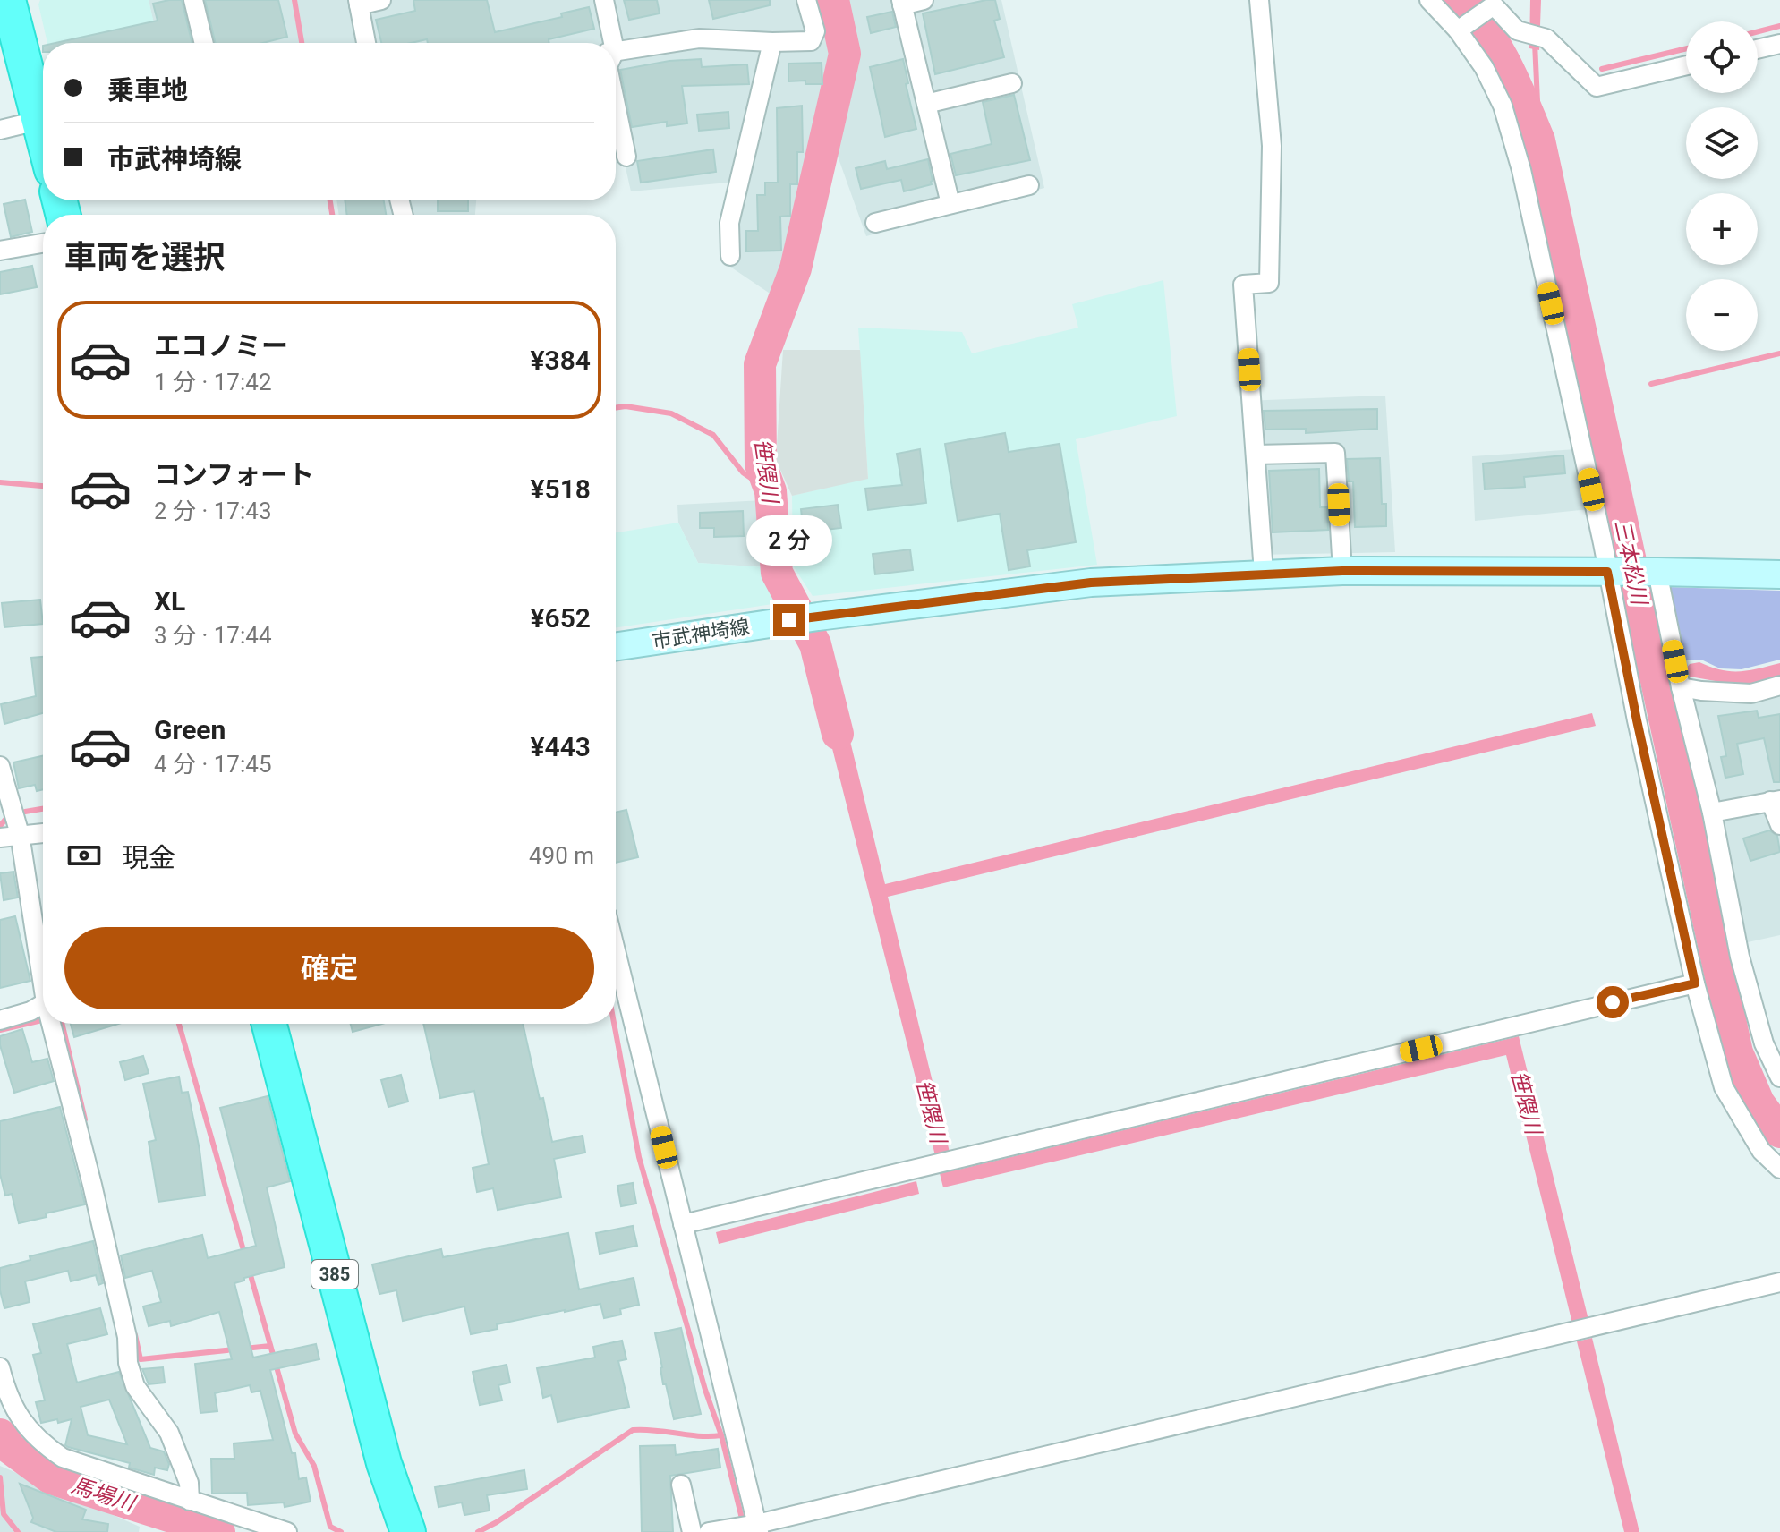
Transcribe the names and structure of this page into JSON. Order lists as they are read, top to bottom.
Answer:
{
  "streets": {
    "highway": ["385"],
    "main road": ["市武神埼線"]
  },
  "water": ["笹隈川", "三本松川", "馬場川"],
  "page": {
    "map_buttons": ["+", "−"],
    "banner": ["乗車地", "市武神埼線"],
    "heading": "車両を選択",
    "list": [
      {
        "name": "エコノミー",
        "note": "1 分 · 17:42",
        "value": "¥384"
      },
      {
        "name": "コンフォート",
        "note": "2 分 · 17:43",
        "value": "¥518"
      },
      {
        "name": "XL",
        "note": "3 分 · 17:44",
        "value": "¥652"
      },
      {
        "name": "Green",
        "note": "4 分 · 17:45",
        "value": "¥443"
      }
    ],
    "bubble": "2 分",
    "pay": ["現金", "490 m"],
    "buttons": "確定"
  }
}
